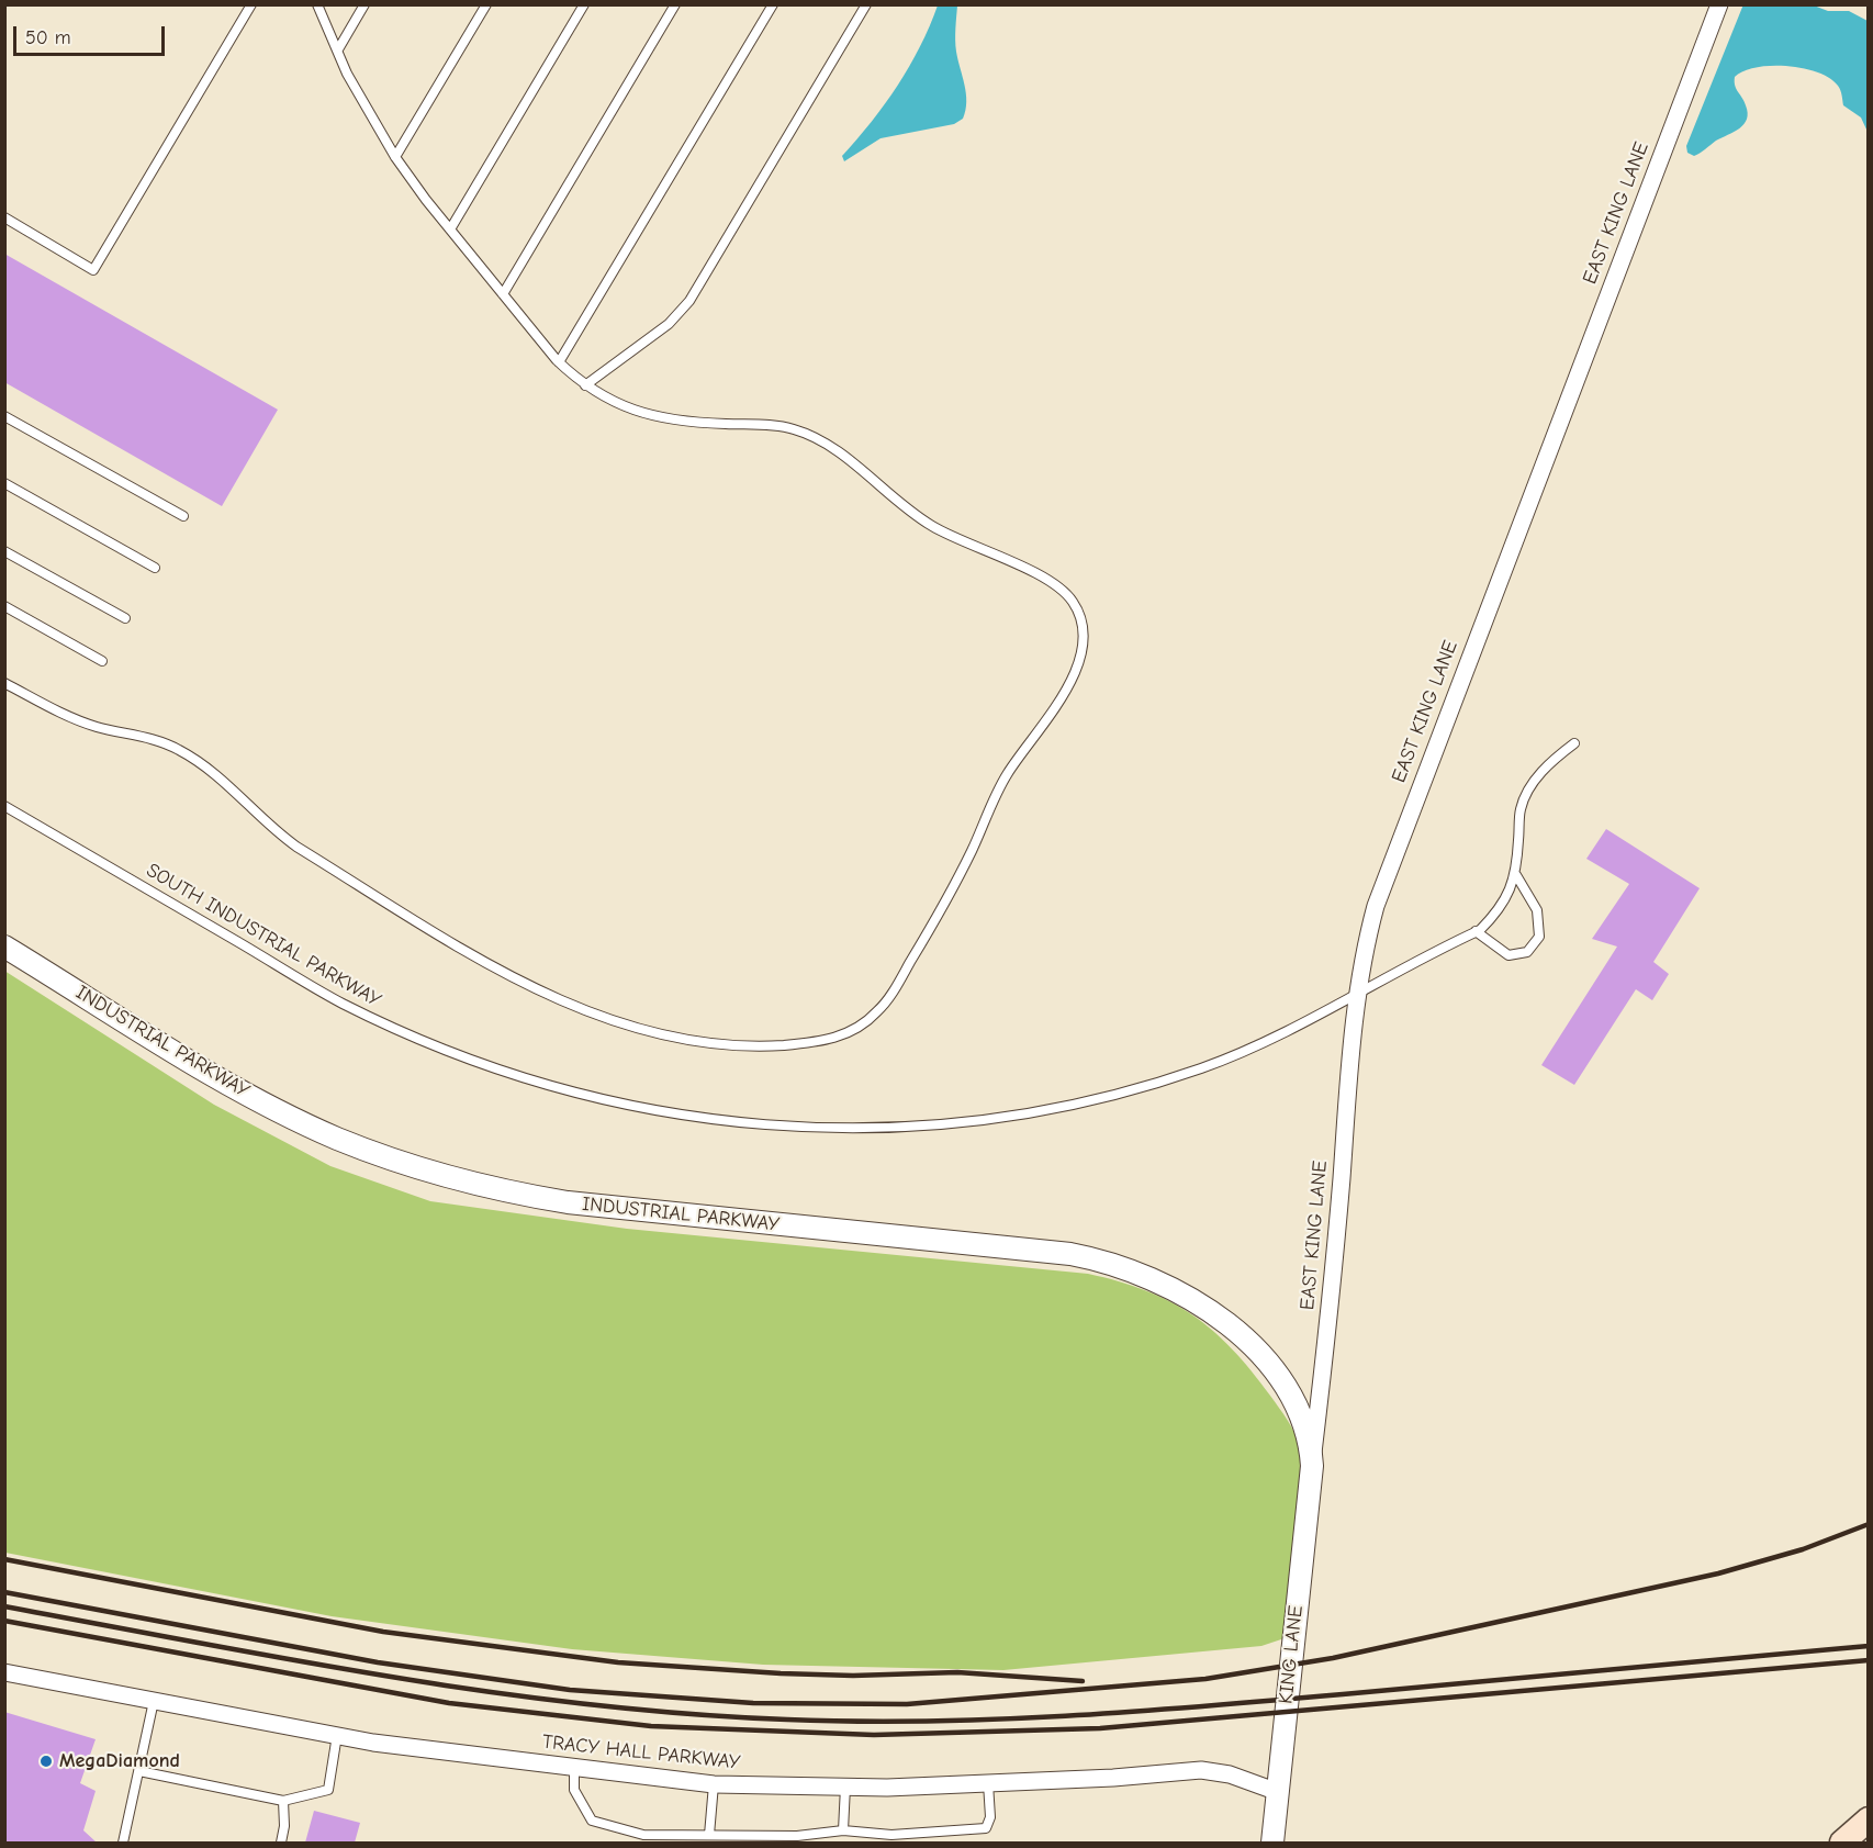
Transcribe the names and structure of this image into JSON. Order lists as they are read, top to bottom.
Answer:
{
  "streets": {
    "street": [
      "EAST KING LANE",
      "INDUSTRIAL PARKWAY",
      "KING LANE",
      "TRACY HALL PARKWAY"
    ],
    "lane": ["SOUTH INDUSTRIAL PARKWAY"]
  },
  "crossings": [
    ["EAST KING LANE", "SOUTH INDUSTRIAL PARKWAY"],
    ["EAST KING LANE", "INDUSTRIAL PARKWAY"],
    ["EAST KING LANE", "KING LANE"],
    ["INDUSTRIAL PARKWAY", "KING LANE"],
    ["KING LANE", "TRACY HALL PARKWAY"]
  ],
  "places": ["MegaDiamond"],
  "scale_bar": "50 m"
}
